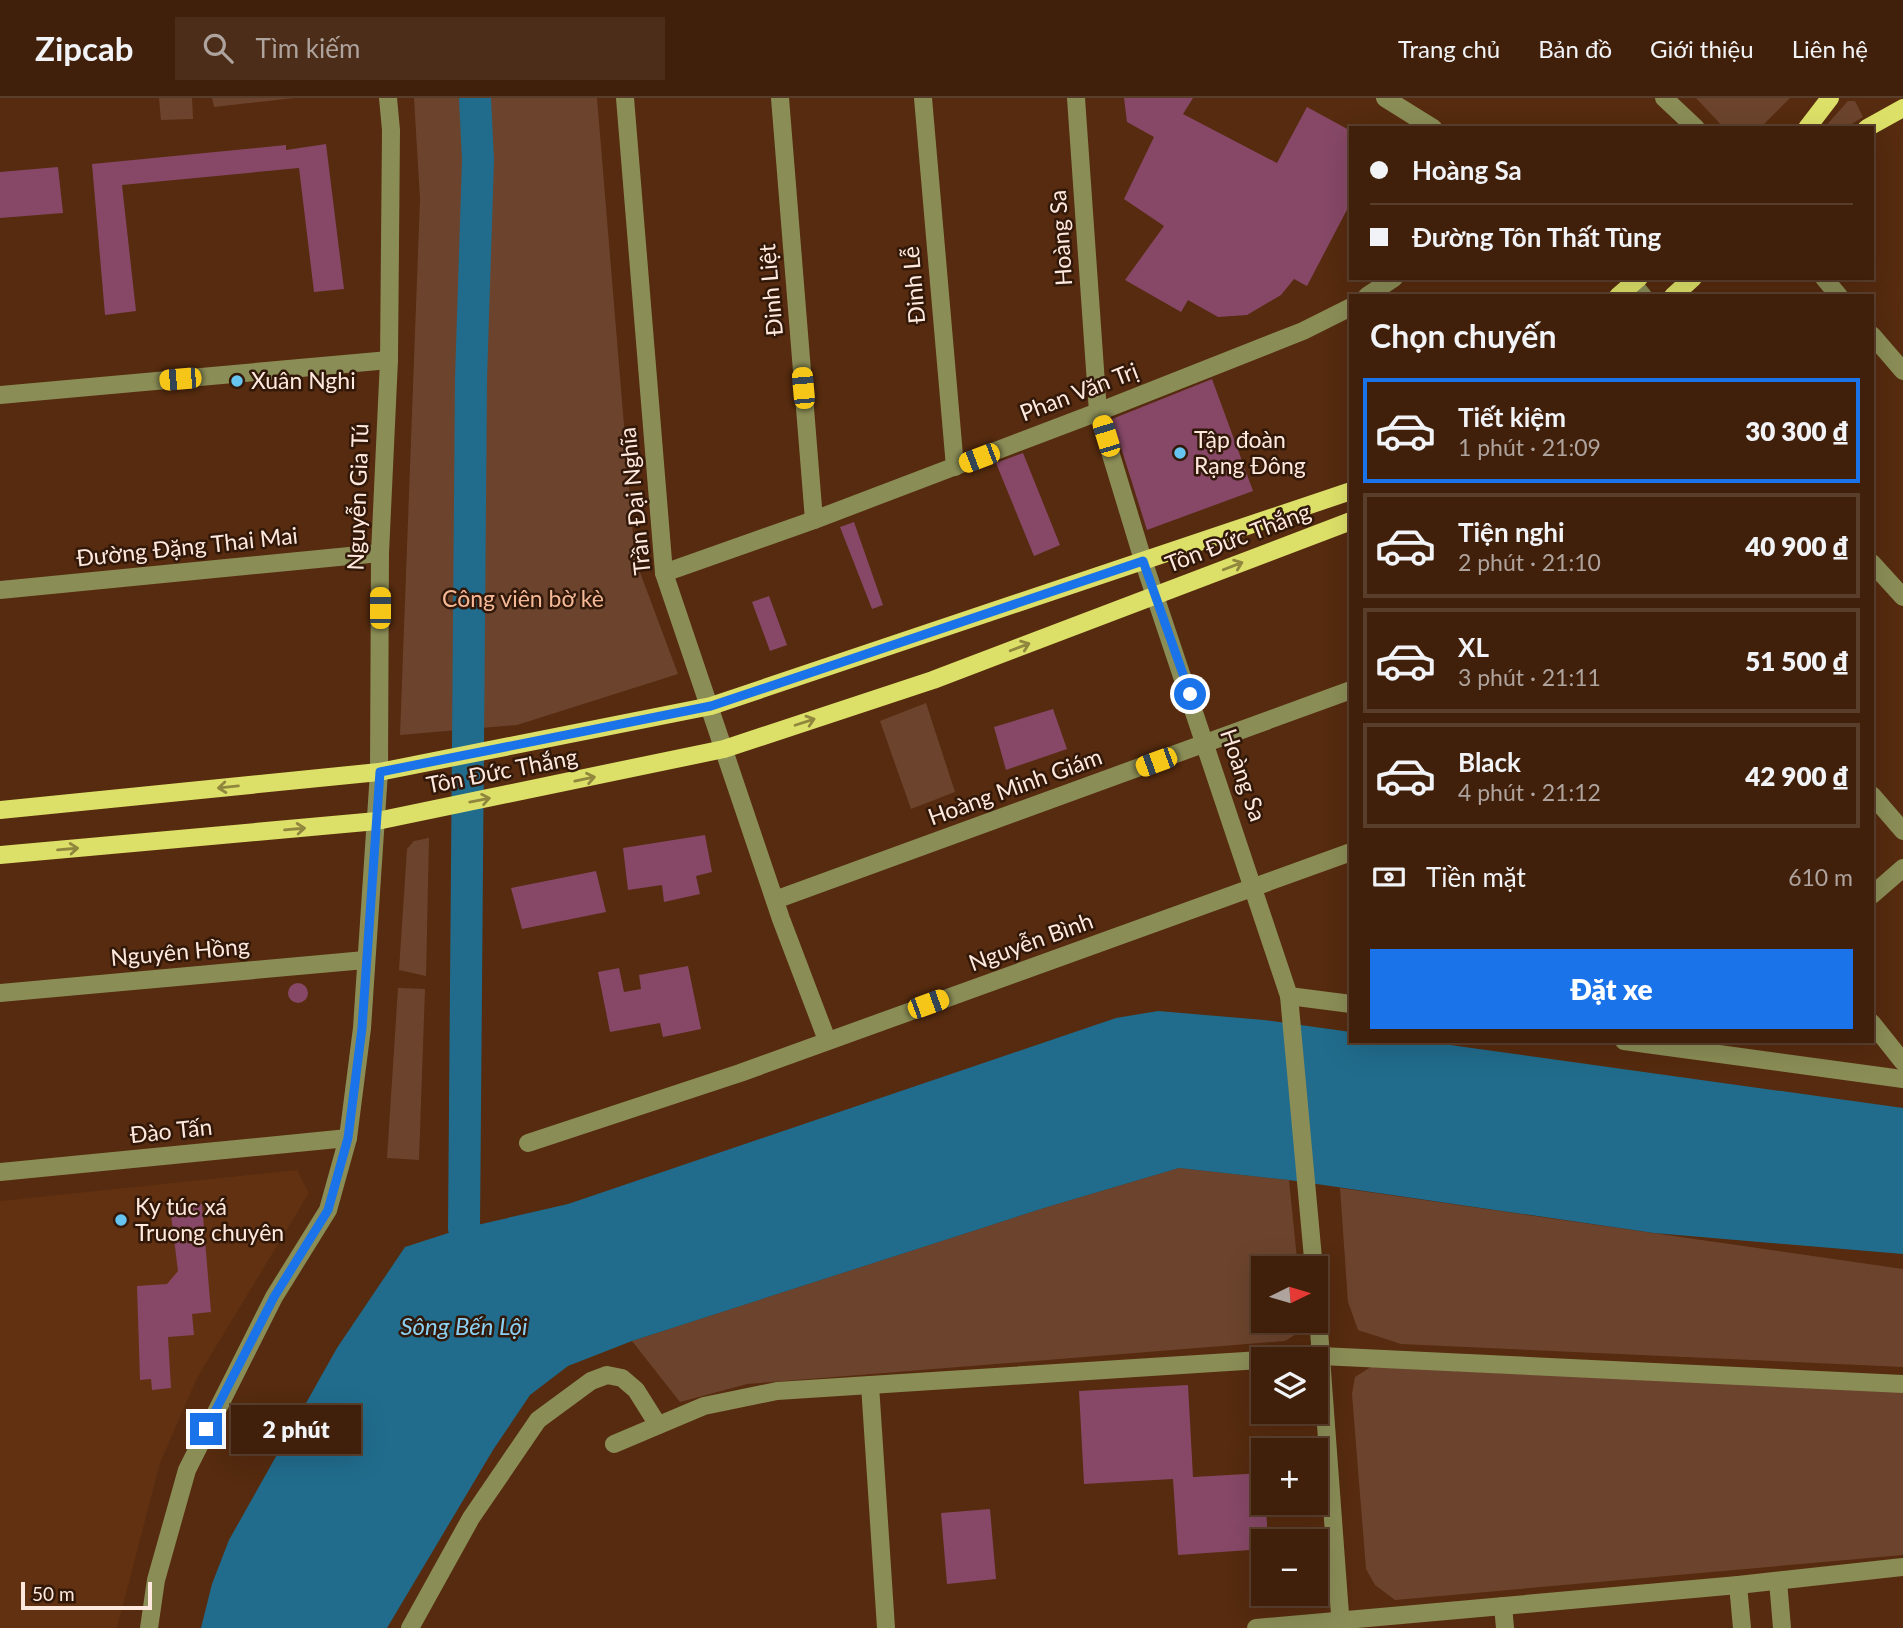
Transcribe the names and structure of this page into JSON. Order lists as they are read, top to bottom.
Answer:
{
  "streets": {
    "main road": ["Tôn Đức Thắng"],
    "street": [
      "Hoàng Sa",
      "Đinh Lễ",
      "Đinh Liệt",
      "Phan Văn Trị",
      "Nguyễn Gia Tú",
      "Trần Đại Nghĩa",
      "Đường Đặng Thai Mai",
      "Hoàng Minh Giám",
      "Nguyễn Bình",
      "Nguyên Hồng",
      "Đào Tấn"
    ]
  },
  "crossings": [
    ["Hoàng Sa", "Phan Văn Trị"],
    ["Hoàng Sa", "Tôn Đức Thắng"],
    ["Hoàng Sa", "Hoàng Minh Giám"],
    ["Hoàng Sa", "Nguyễn Bình"],
    ["Đinh Lễ", "Phan Văn Trị"],
    ["Đinh Liệt", "Phan Văn Trị"],
    ["Phan Văn Trị", "Trần Đại Nghĩa"],
    ["Nguyễn Gia Tú", "Tôn Đức Thắng"],
    ["Nguyễn Gia Tú", "Đường Đặng Thai Mai"],
    ["Nguyễn Gia Tú", "Nguyên Hồng"],
    ["Nguyễn Gia Tú", "Đào Tấn"],
    ["Trần Đại Nghĩa", "Tôn Đức Thắng"],
    ["Trần Đại Nghĩa", "Hoàng Minh Giám"],
    ["Trần Đại Nghĩa", "Nguyễn Bình"]
  ],
  "water": ["Sông Bến Lội"],
  "parks": ["Công viên bờ kè"],
  "places": ["Xuân Nghi", "Tập đoàn Rạng Đông", "Ky túc xá Truong chuyên"],
  "scale_bar": "50 m",
  "north": "right",
  "page": {
    "header": "Zipcab",
    "search": "Tìm kiếm",
    "nav": [
      "Trang chủ",
      "Bản đồ",
      "Giới thiệu",
      "Liên hệ"
    ],
    "banner": ["Hoàng Sa", "Đường Tôn Thất Tùng"],
    "heading": "Chọn chuyến",
    "list": [
      {
        "name": "Tiết kiệm",
        "note": "1 phút · 21:09",
        "value": "30 300 ₫"
      },
      {
        "name": "Tiện nghi",
        "note": "2 phút · 21:10",
        "value": "40 900 ₫"
      },
      {
        "name": "XL",
        "note": "3 phút · 21:11",
        "value": "51 500 ₫"
      },
      {
        "name": "Black",
        "note": "4 phút · 21:12",
        "value": "42 900 ₫"
      }
    ],
    "pay": ["Tiền mặt", "610 m"],
    "buttons": "Đặt xe",
    "map_buttons": ["+", "−"],
    "bubble": "2 phút",
    "scale": "50 m"
  }
}
